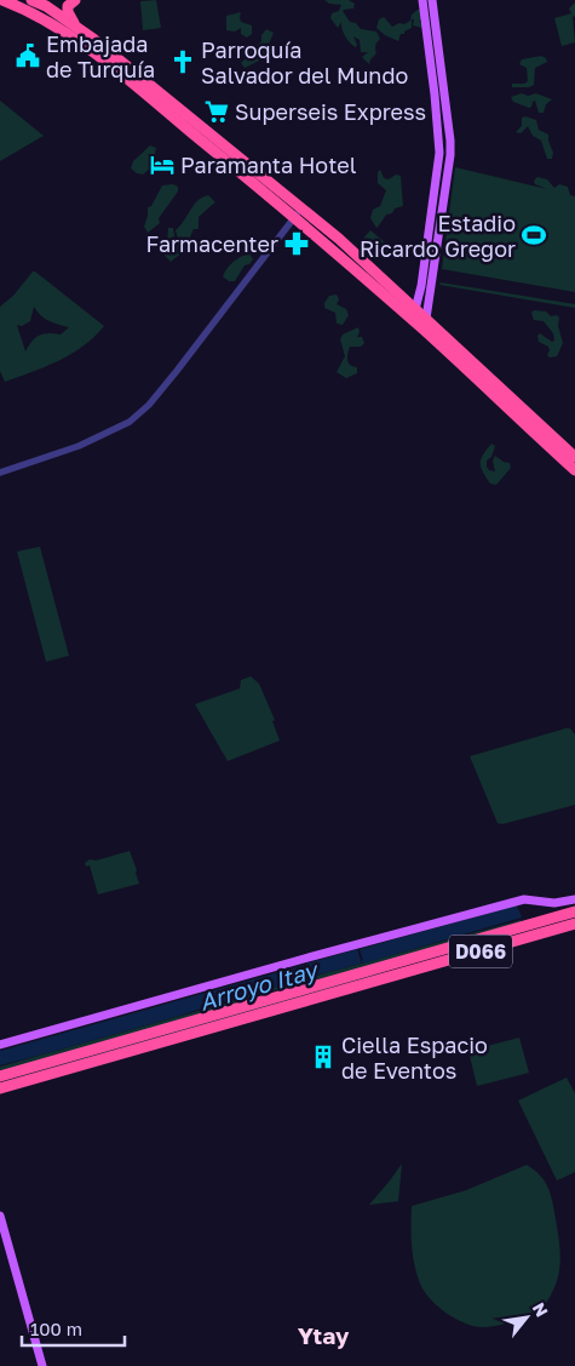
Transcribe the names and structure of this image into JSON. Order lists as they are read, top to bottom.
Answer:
{
  "streets": {
    "highway": ["D066"]
  },
  "districts": ["Ytay"],
  "water": ["Arroyo Itay"],
  "places": {
    "public building": ["Embajada de Turquía"],
    "church": ["Parroquía Salvador del Mundo"],
    "supermarket": ["Superseis Express"],
    "hotel": ["Paramanta Hotel"],
    "sports": ["Estadio Ricardo Gregor"],
    "pharmacy": ["Farmacenter"],
    "building": ["Ciella Espacio de Eventos"]
  },
  "scale_bar": "100 m",
  "north": "top right"
}
